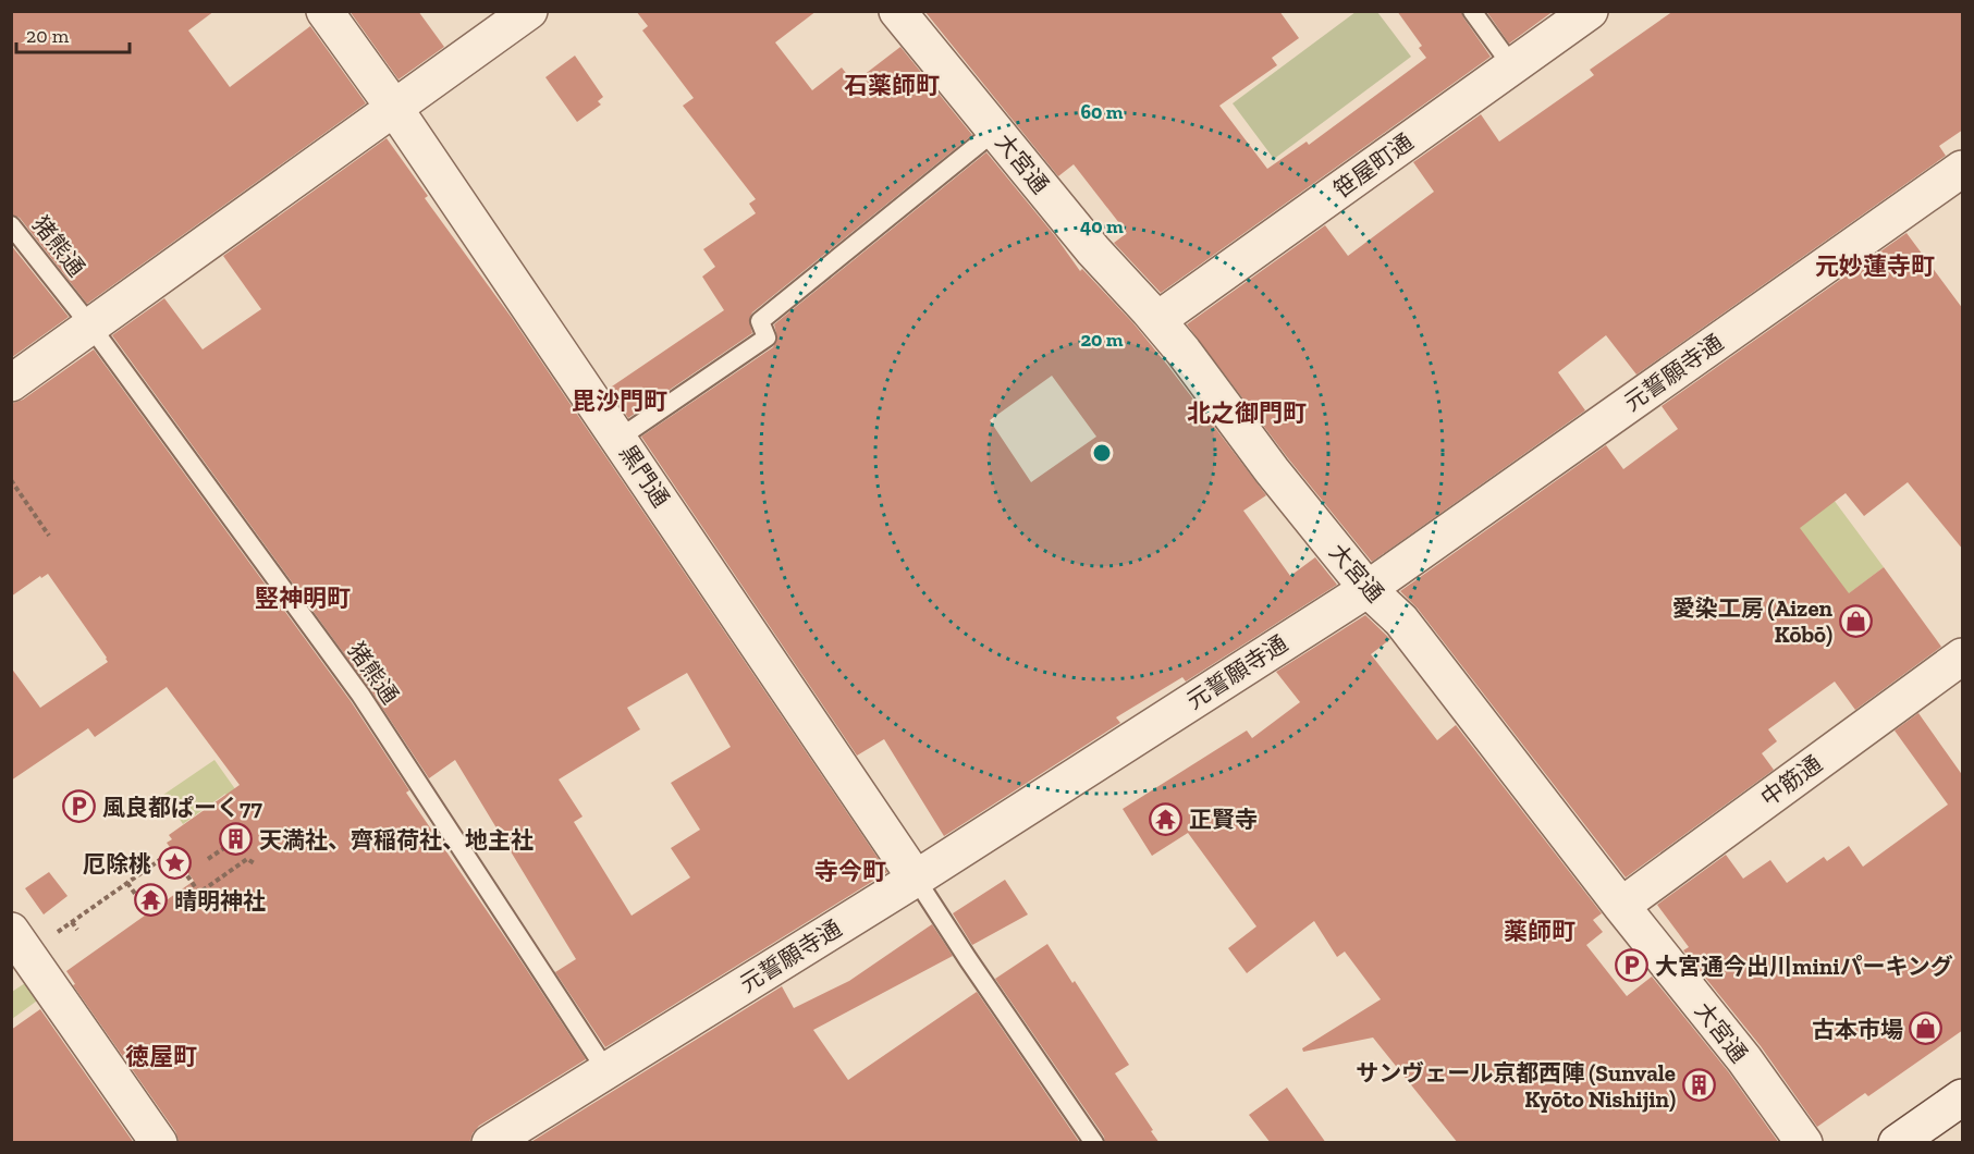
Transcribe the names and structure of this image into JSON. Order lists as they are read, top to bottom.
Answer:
{
  "streets": {
    "street": [
      "大宮通",
      "笹屋町通",
      "元誓願寺通",
      "黒門通",
      "中筋通"
    ],
    "lane": ["猪熊通"]
  },
  "crossings": [
    ["大宮通", "笹屋町通"],
    ["大宮通", "元誓願寺通"],
    ["大宮通", "中筋通"],
    ["猪熊通", "元誓願寺通"],
    ["元誓願寺通", "黒門通"]
  ],
  "districts": [
    "石薬師町",
    "元妙蓮寺町",
    "毘沙門町",
    "北之御門町",
    "竪神明町",
    "寺今町",
    "薬師町",
    "徳屋町"
  ],
  "places": {
    "shop": ["愛染工房 (Aizen Kōbō)", "古本市場"],
    "parking": ["風良都ぱーく77", "大宮通今出川miniパーキング"],
    "temple": ["正賢寺", "晴明神社"],
    "building": ["天満社、齊稲荷社、地主社", "サンヴェール京都西陣 (Sunvale Kyōto Nishijin)"],
    "place": ["厄除桃"]
  },
  "scale_bar": "20 m",
  "rings": ["60 m", "40 m", "20 m"]
}
